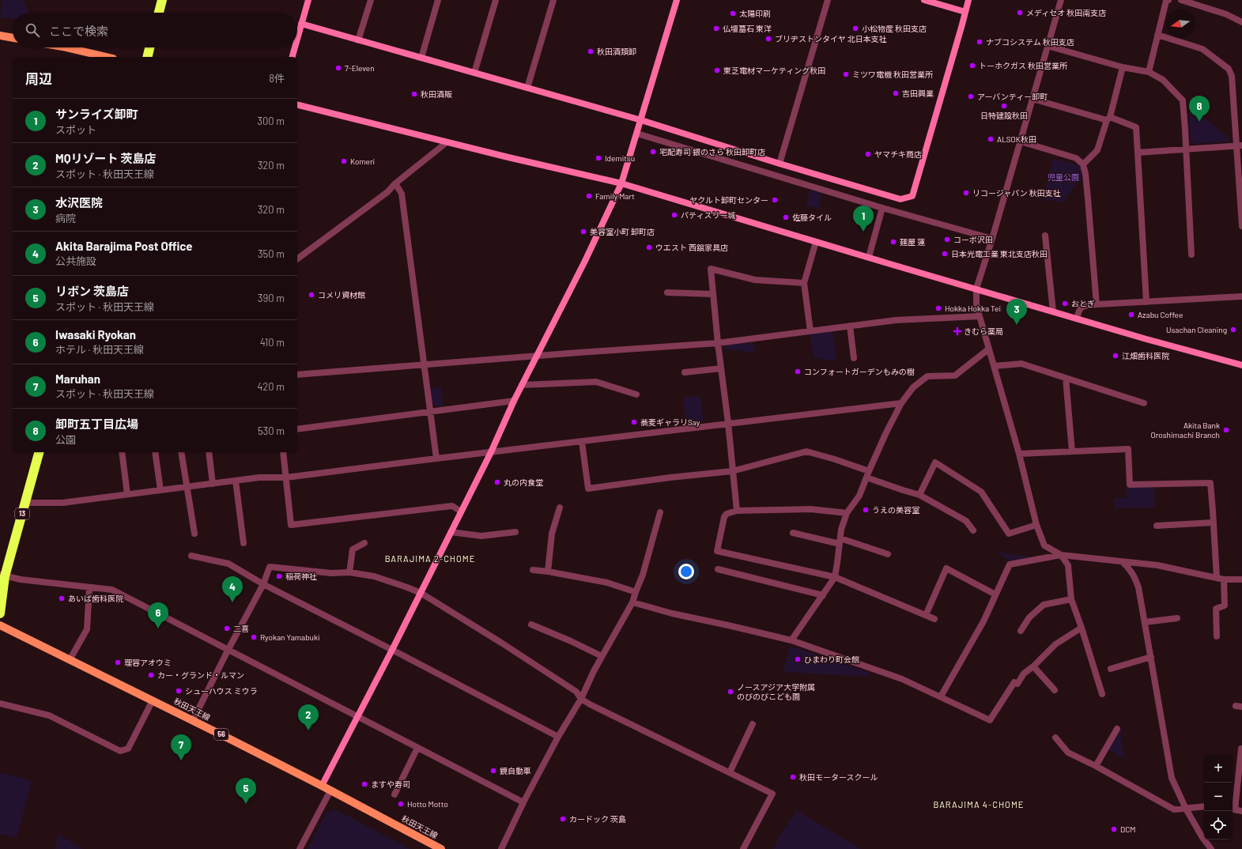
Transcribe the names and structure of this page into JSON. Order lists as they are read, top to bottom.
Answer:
{
  "streets": {
    "highway": ["13"],
    "main road": ["秋田天王線", "56"]
  },
  "districts": ["BARAJIMA 2-CHOME", "BARAJIMA 4-CHOME"],
  "parks": ["児童公園"],
  "places": {
    "other": [
      "メディセオ 秋田南支店",
      "太陽印刷",
      "仏壇墓石 東洋",
      "小松物産 秋田支店",
      "ブリヂストンタイヤ 北日本支社",
      "ナブコシステム 秋田支店",
      "秋田酒類卸",
      "トーホクガス 秋田営業所",
      "7-Eleven",
      "東芝電材マーケティング秋田",
      "ミツワ電機 秋田営業所",
      "吉田興業",
      "秋田酒販",
      "アーバンティー卸町",
      "日特建設秋田",
      "ALSOK秋田",
      "宅配寿司 銀のさら 秋田卸町店",
      "ヤマチキ商店",
      "Idemitsu",
      "Komeri",
      "リコージャパン 秋田支社",
      "Family Mart",
      "ヤクルト卸町センター",
      "パティスリー城",
      "佐藤タイル",
      "美容室小町 卸町店",
      "コーポ沢田",
      "麺屋 蓮",
      "ウエスト 西舘家具店",
      "日本光電工業 東北支店秋田",
      "コメリ資材館",
      "おとぎ",
      "Hokka Hokka Tei",
      "Azabu Coffee",
      "Usachan Cleaning",
      "江畑歯科医院",
      "コンフォートガーデンもみの樹",
      "蕎麦ギャラリSay",
      "Akita Bank Oroshimachi Branch",
      "丸の内食堂",
      "うえの美容室",
      "稲荷神社",
      "あいば歯科医院",
      "二喜",
      "Ryokan Yamabuki",
      "ひまわり町会館",
      "理容アオウミ",
      "カー・グランド・ルマン",
      "シューハウス ミウラ",
      "ノースアジア大学附属 のびのびこども園",
      "鏡自動車",
      "秋田モータースクール",
      "ますや寿司",
      "Hotto Motto",
      "カードック 茨島",
      "DCM"
    ],
    "health": ["きむら薬局"]
  },
  "north": "left",
  "page": {
    "search": "ここで検索",
    "heading": ["周辺", "8件"],
    "pins": [
      "8",
      "1",
      "3",
      "4",
      "6",
      "2",
      "7",
      "5"
    ],
    "list": [
      {
        "mark": "1",
        "name": "サンライズ卸町",
        "note": "スポット",
        "value": "300 m"
      },
      {
        "mark": "2",
        "name": "MQリゾート 茨島店",
        "note": "スポット · 秋田天王線",
        "value": "320 m"
      },
      {
        "mark": "3",
        "name": "水沢医院",
        "note": "病院",
        "value": "320 m"
      },
      {
        "mark": "4",
        "name": "Akita Barajima Post Office",
        "note": "公共施設",
        "value": "350 m"
      },
      {
        "mark": "5",
        "name": "リボン 茨島店",
        "note": "スポット · 秋田天王線",
        "value": "390 m"
      },
      {
        "mark": "6",
        "name": "Iwasaki Ryokan",
        "note": "ホテル · 秋田天王線",
        "value": "410 m"
      },
      {
        "mark": "7",
        "name": "Maruhan",
        "note": "スポット · 秋田天王線",
        "value": "420 m"
      },
      {
        "mark": "8",
        "name": "卸町五丁目広場",
        "note": "公園",
        "value": "530 m"
      }
    ],
    "map_buttons": ["+", "−"]
  }
}
